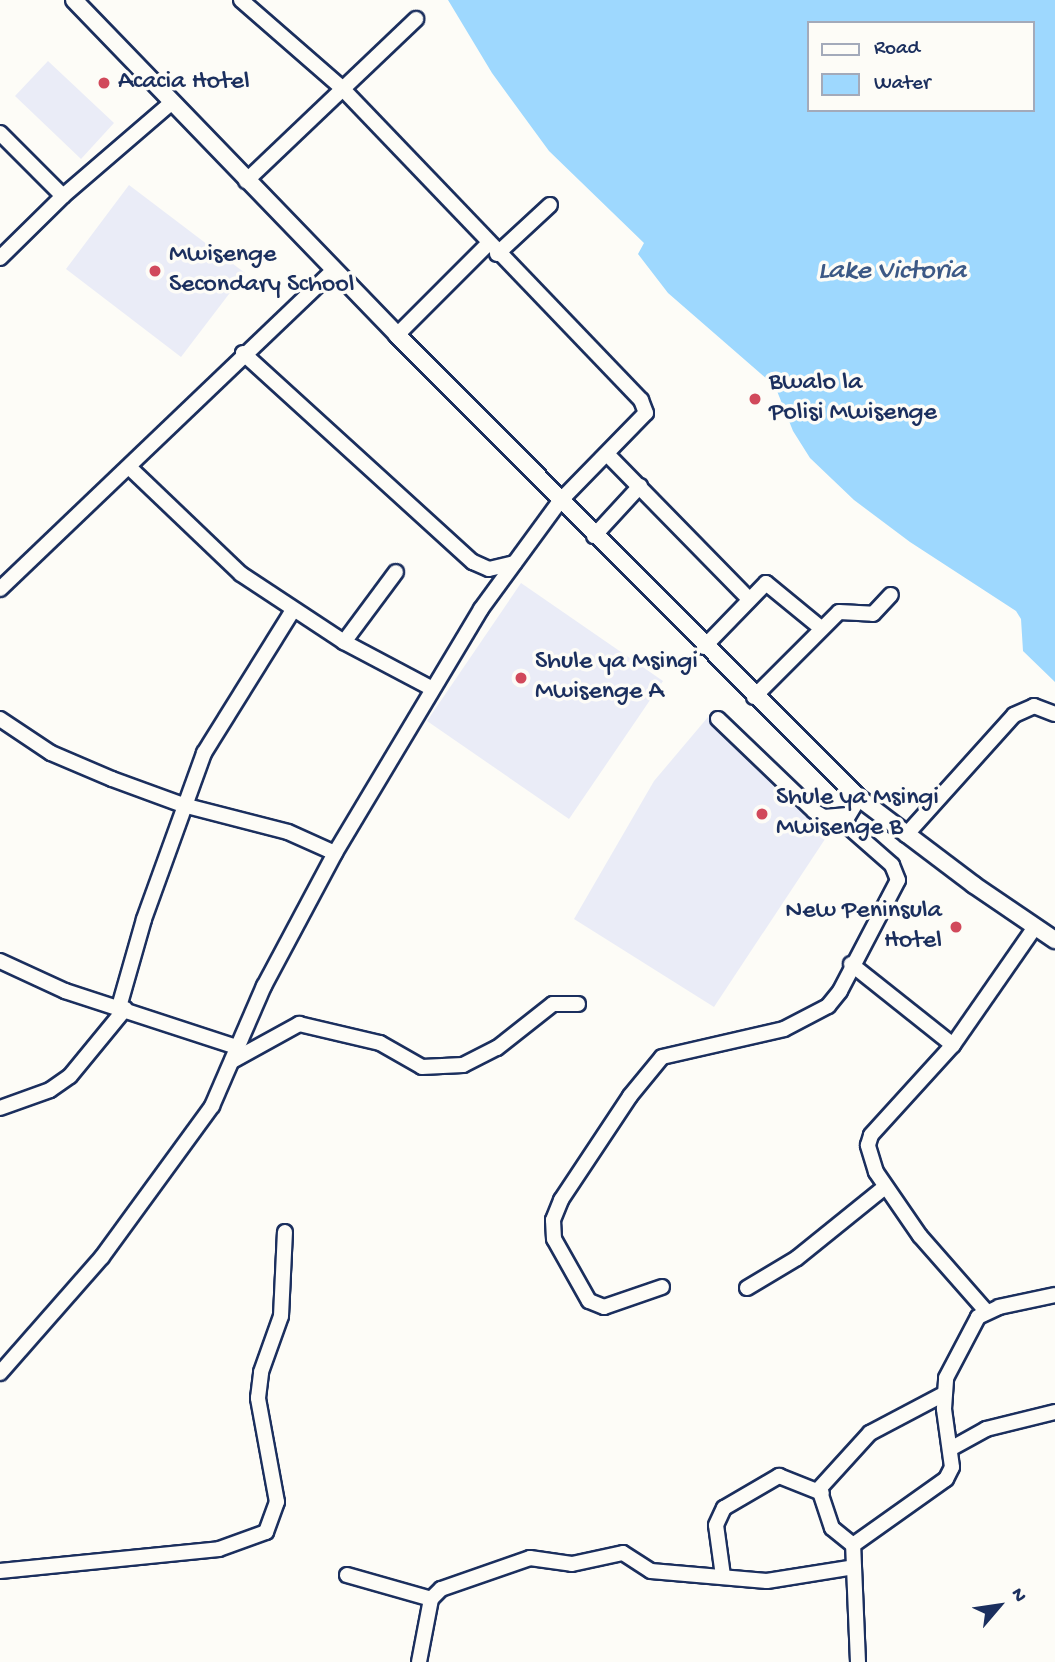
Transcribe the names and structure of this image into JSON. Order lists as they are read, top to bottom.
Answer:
{
  "water": ["Lake Victoria"],
  "places": [
    "Acacia Hotel",
    "Mwisenge Secondary School",
    "Bwalo la Polisi Mwisenge",
    "Shule ya Msingi Mwisenge A",
    "Shule ya Msingi Mwisenge B",
    "New Peninsula Hotel"
  ],
  "legend": ["Road", "Water"],
  "north": "top right"
}
